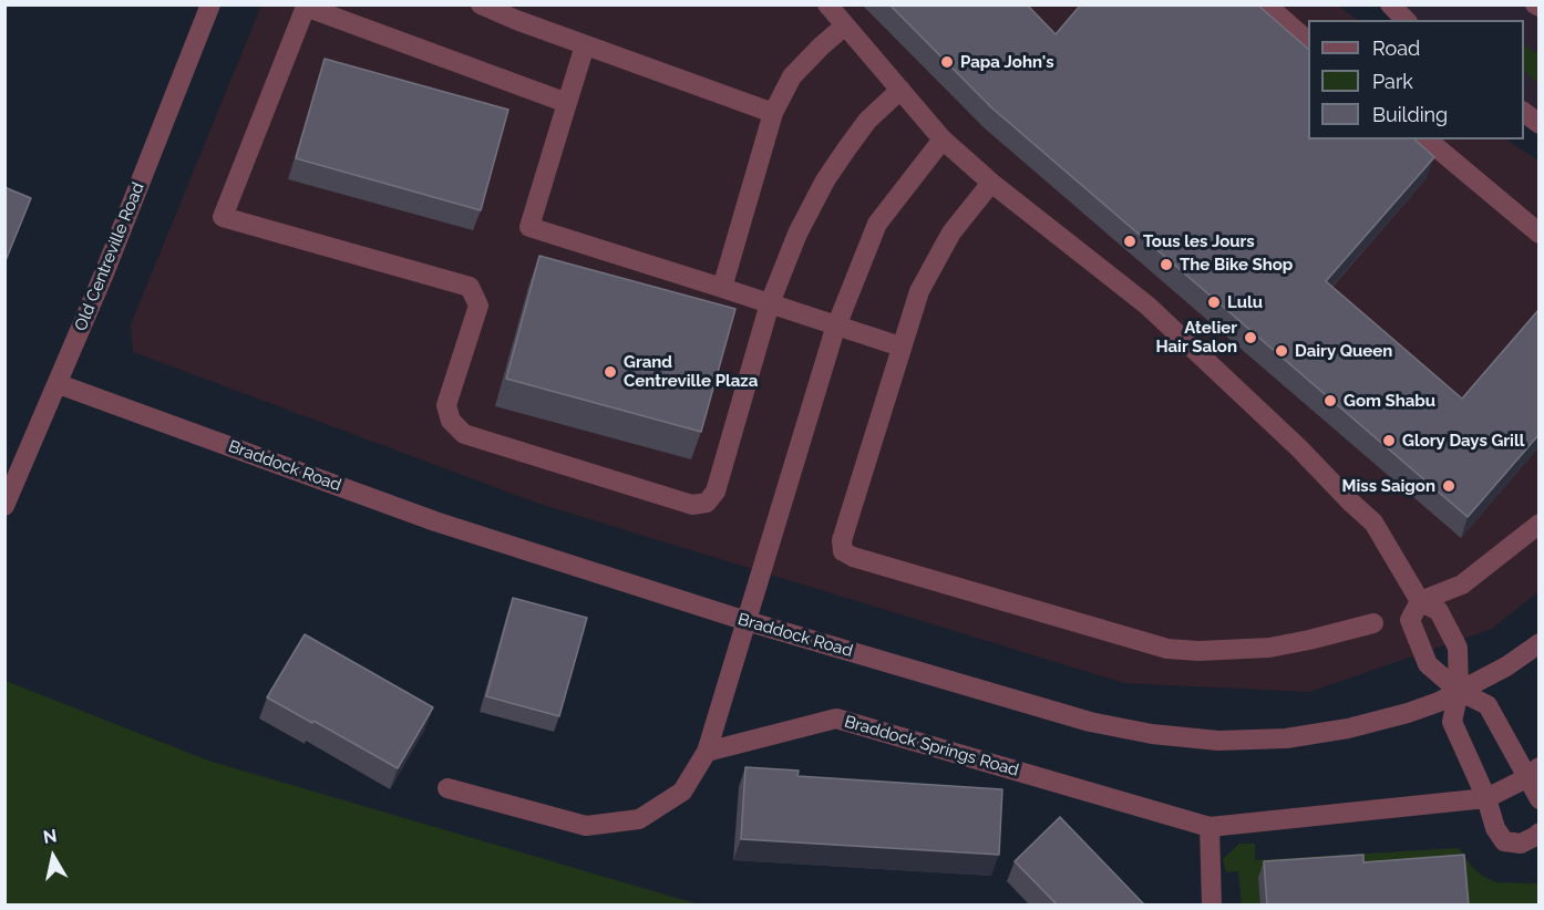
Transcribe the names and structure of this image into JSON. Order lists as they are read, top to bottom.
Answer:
{
  "streets": {
    "street": ["Old Centreville Road", "Braddock Road", "Braddock Springs Road"]
  },
  "crossings": [
    ["Old Centreville Road", "Braddock Road"]
  ],
  "places": [
    "Papa John's",
    "Tous les Jours",
    "The Bike Shop",
    "Lulu",
    "Atelier Hair Salon",
    "Dairy Queen",
    "Grand Centreville Plaza",
    "Gom Shabu",
    "Glory Days Grill",
    "Miss Saigon"
  ],
  "legend": ["Road", "Park", "Building"],
  "north": "top"
}
